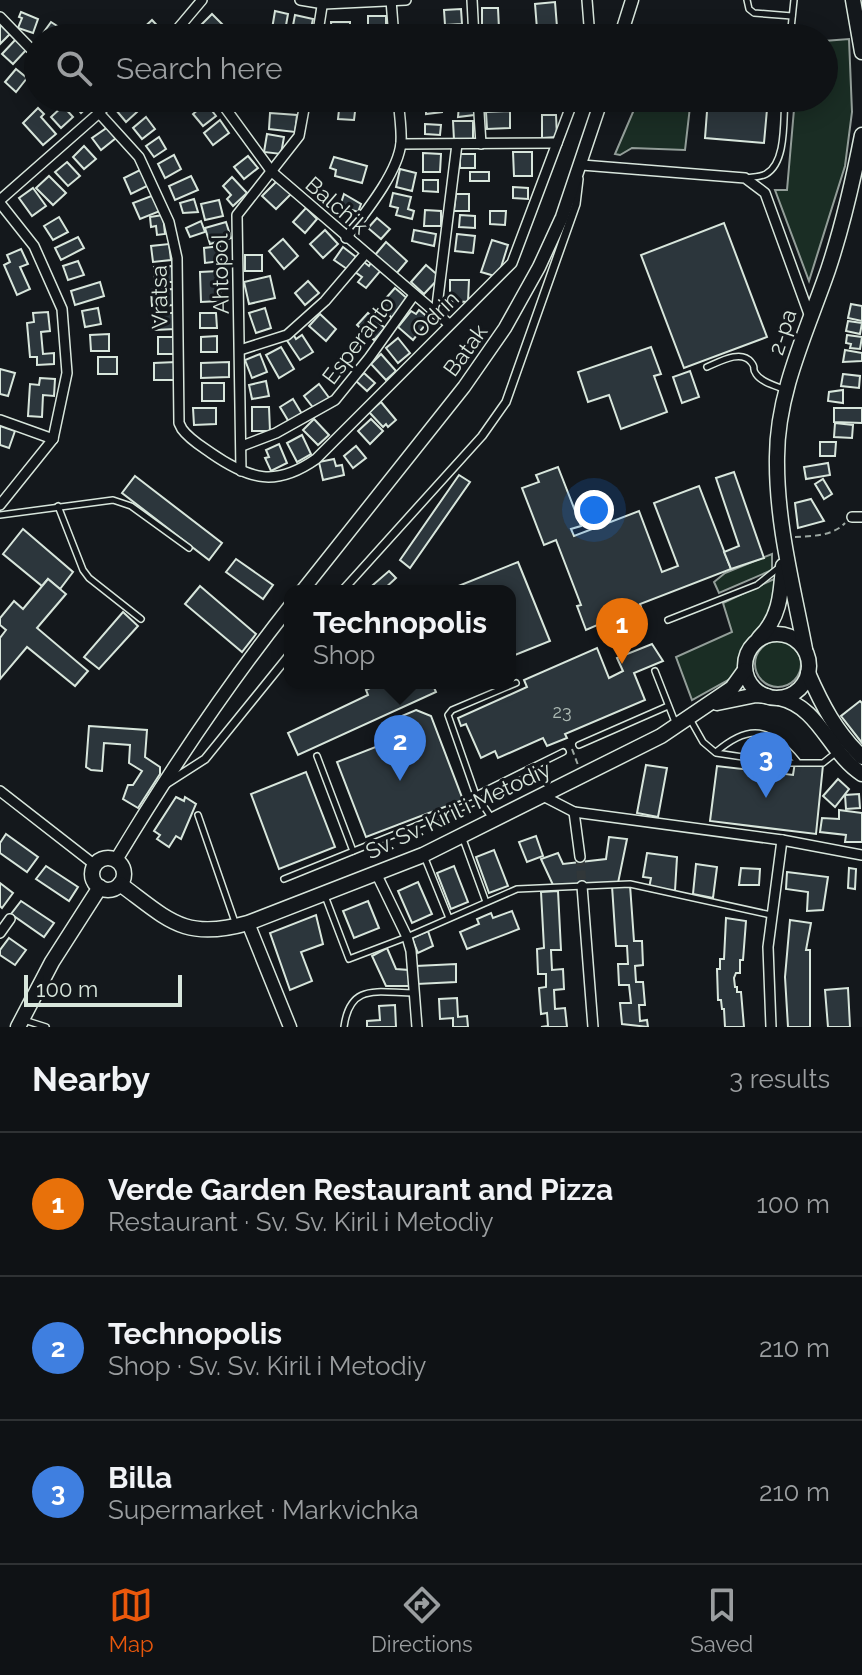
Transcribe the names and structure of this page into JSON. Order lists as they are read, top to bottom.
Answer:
{
  "streets": {
    "main road": ["2-ра", "Sv. Sv. Kiril i Metodiy"],
    "street": [
      "Balchik",
      "Ahtopol",
      "Vratsa",
      "Odrin",
      "Esperanto",
      "Batak"
    ]
  },
  "crossings": [
    ["Balchik", "Ahtopol"],
    ["Balchik", "Odrin"],
    ["Balchik", "Esperanto"],
    ["Ahtopol", "Vratsa"],
    ["Ahtopol", "Odrin"],
    ["Ahtopol", "Esperanto"],
    ["Vratsa", "Odrin"],
    ["2-ра", "Sv. Sv. Kiril i Metodiy"]
  ],
  "house_numbers": ["23"],
  "scale_bar": "100 m",
  "page": {
    "search": "Search here",
    "popup": ["Technopolis", "Shop"],
    "pins": ["1", "2", "3"],
    "scale": "100 m",
    "heading": ["Nearby", "3 results"],
    "list": [
      {
        "mark": "1",
        "name": "Verde Garden Restaurant and Pizza",
        "note": "Restaurant · Sv. Sv. Kiril i Metodiy",
        "value": "100 m"
      },
      {
        "mark": "2",
        "name": "Technopolis",
        "note": "Shop · Sv. Sv. Kiril i Metodiy",
        "value": "210 m"
      },
      {
        "mark": "3",
        "name": "Billa",
        "note": "Supermarket · Markvichka",
        "value": "210 m"
      }
    ],
    "nav": ["Map", "Directions", "Saved"]
  }
}
